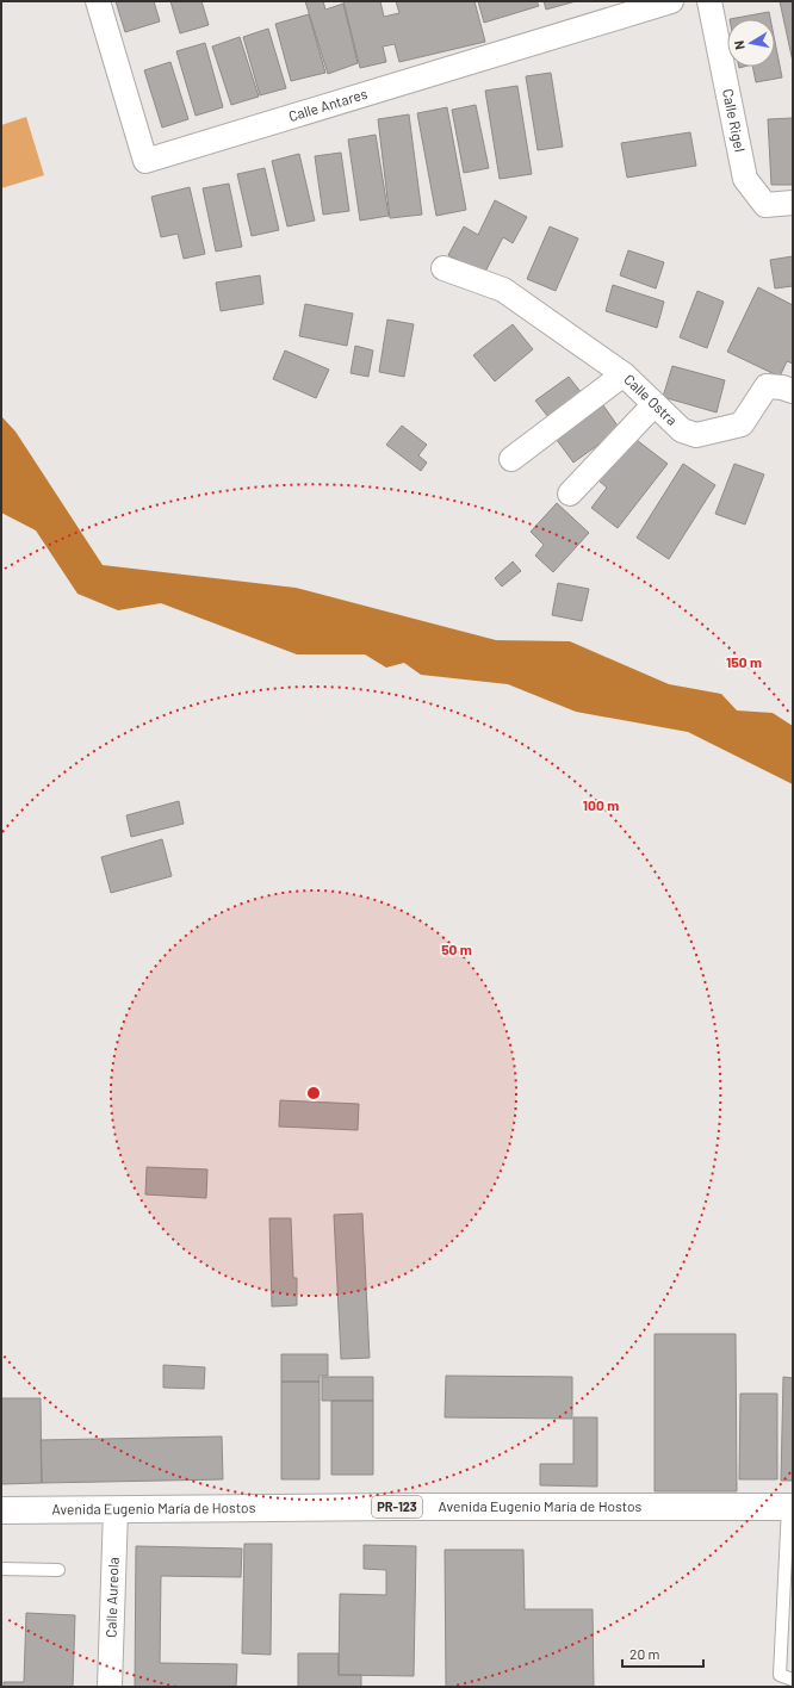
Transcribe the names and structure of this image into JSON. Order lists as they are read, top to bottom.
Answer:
{
  "streets": {
    "main road": ["PR-123", "Avenida Eugenio María de Hostos"],
    "street": [
      "Calle Antares",
      "Calle Rigel",
      "Calle Ostra",
      "Calle Aureola"
    ]
  },
  "crossings": [
    ["Avenida Eugenio María de Hostos", "Calle Aureola"]
  ],
  "scale_bar": "20 m",
  "north": "left",
  "rings": ["150 m", "100 m", "50 m"]
}
